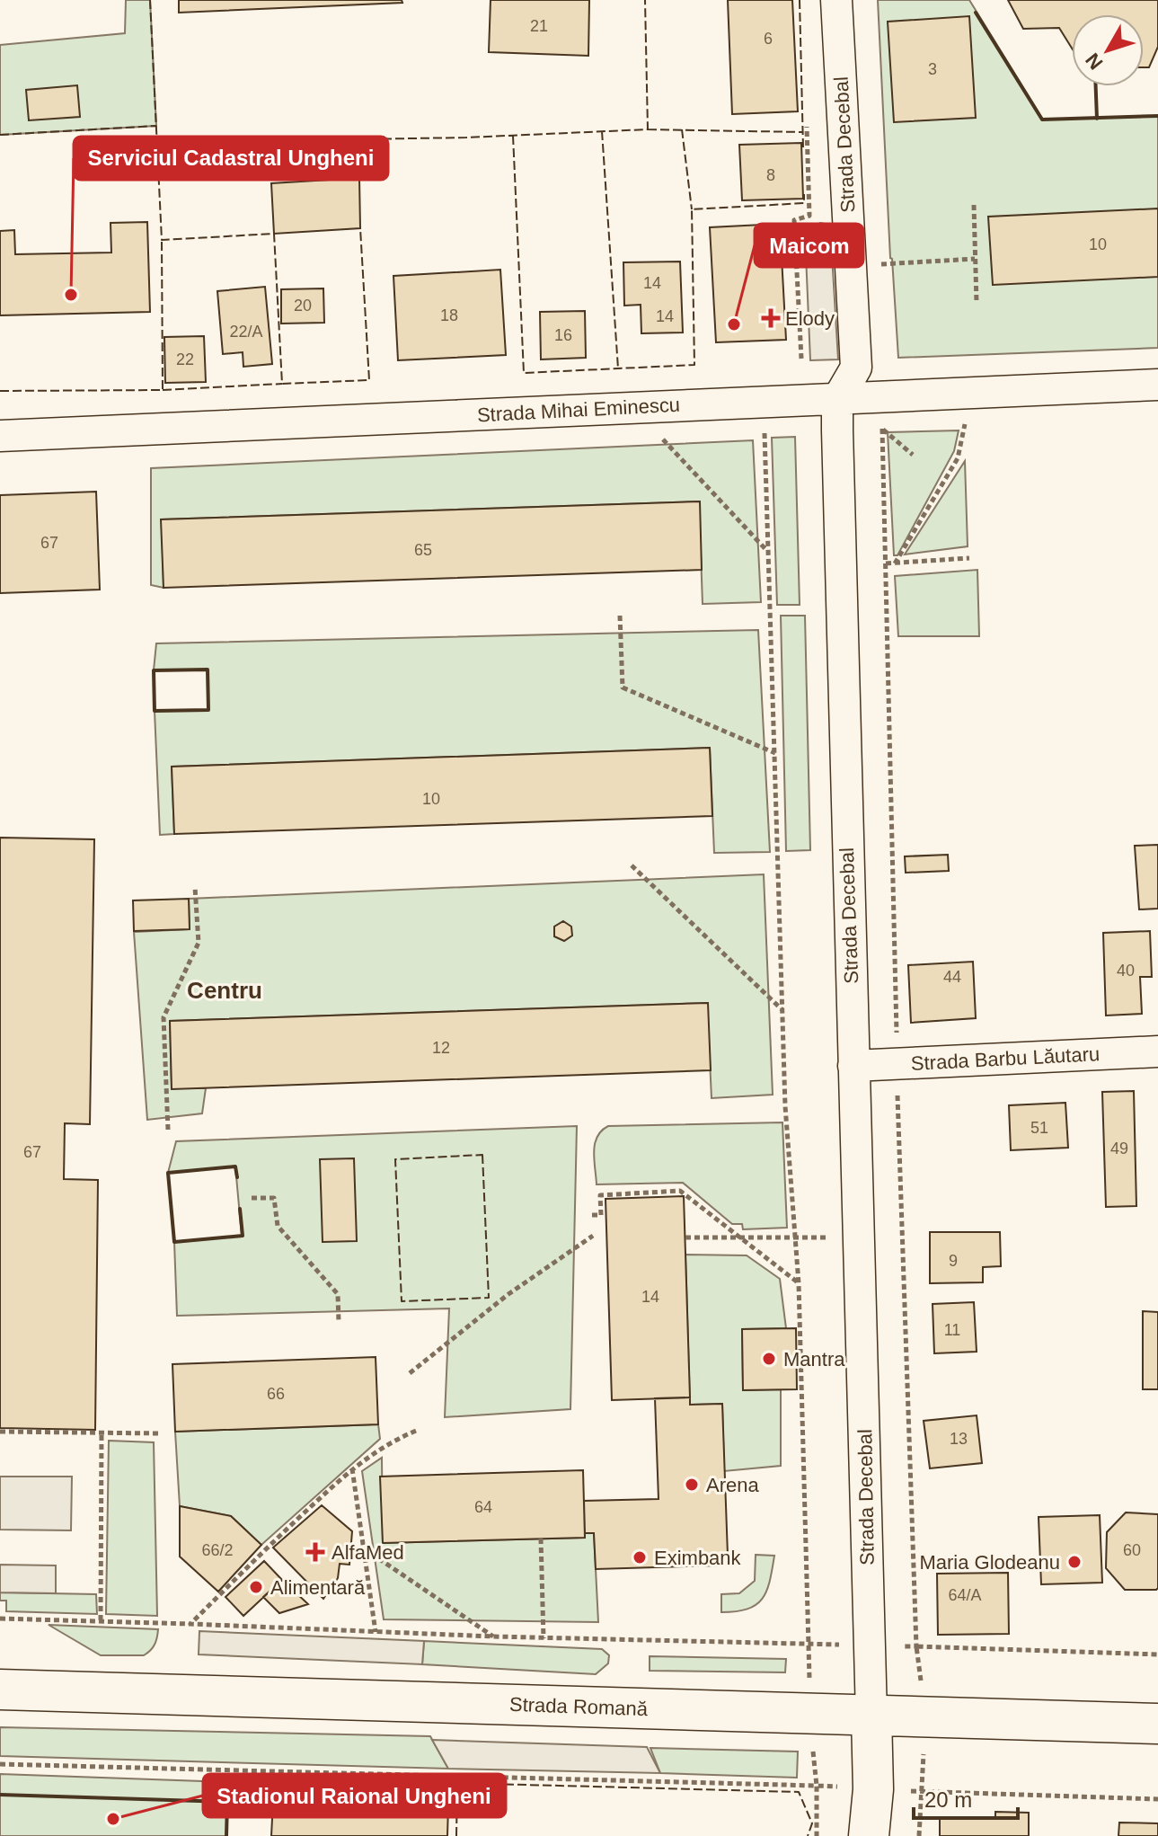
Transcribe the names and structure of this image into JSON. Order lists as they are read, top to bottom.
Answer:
{
  "streets": {
    "main road": ["Strada Decebal", "Strada Romană"],
    "street": ["Strada Mihai Eminescu", "Strada Barbu Lăutaru"]
  },
  "crossings": [
    ["Strada Decebal", "Strada Mihai Eminescu"],
    ["Strada Decebal", "Strada Barbu Lăutaru"],
    ["Strada Decebal", "Strada Romană"]
  ],
  "districts": ["Centru"],
  "places": {
    "other": [
      "Serviciul Cadastral Ungheni",
      "Maicom",
      "Mantra",
      "Arena",
      "Eximbank",
      "Maria Glodeanu",
      "Alimentară",
      "Stadionul Raional Ungheni"
    ],
    "health": ["Elody", "AlfaMed"]
  },
  "house_numbers": [
    "21",
    "6",
    "3",
    "8",
    "10",
    "14",
    "20",
    "18",
    "14",
    "22/A",
    "16",
    "22",
    "67",
    "65",
    "10",
    "40",
    "44",
    "12",
    "51",
    "49",
    "67",
    "9",
    "14",
    "11",
    "66",
    "13",
    "64",
    "66/2",
    "60",
    "64/A"
  ],
  "scale_bar": "20 m",
  "north": "bottom left"
}
